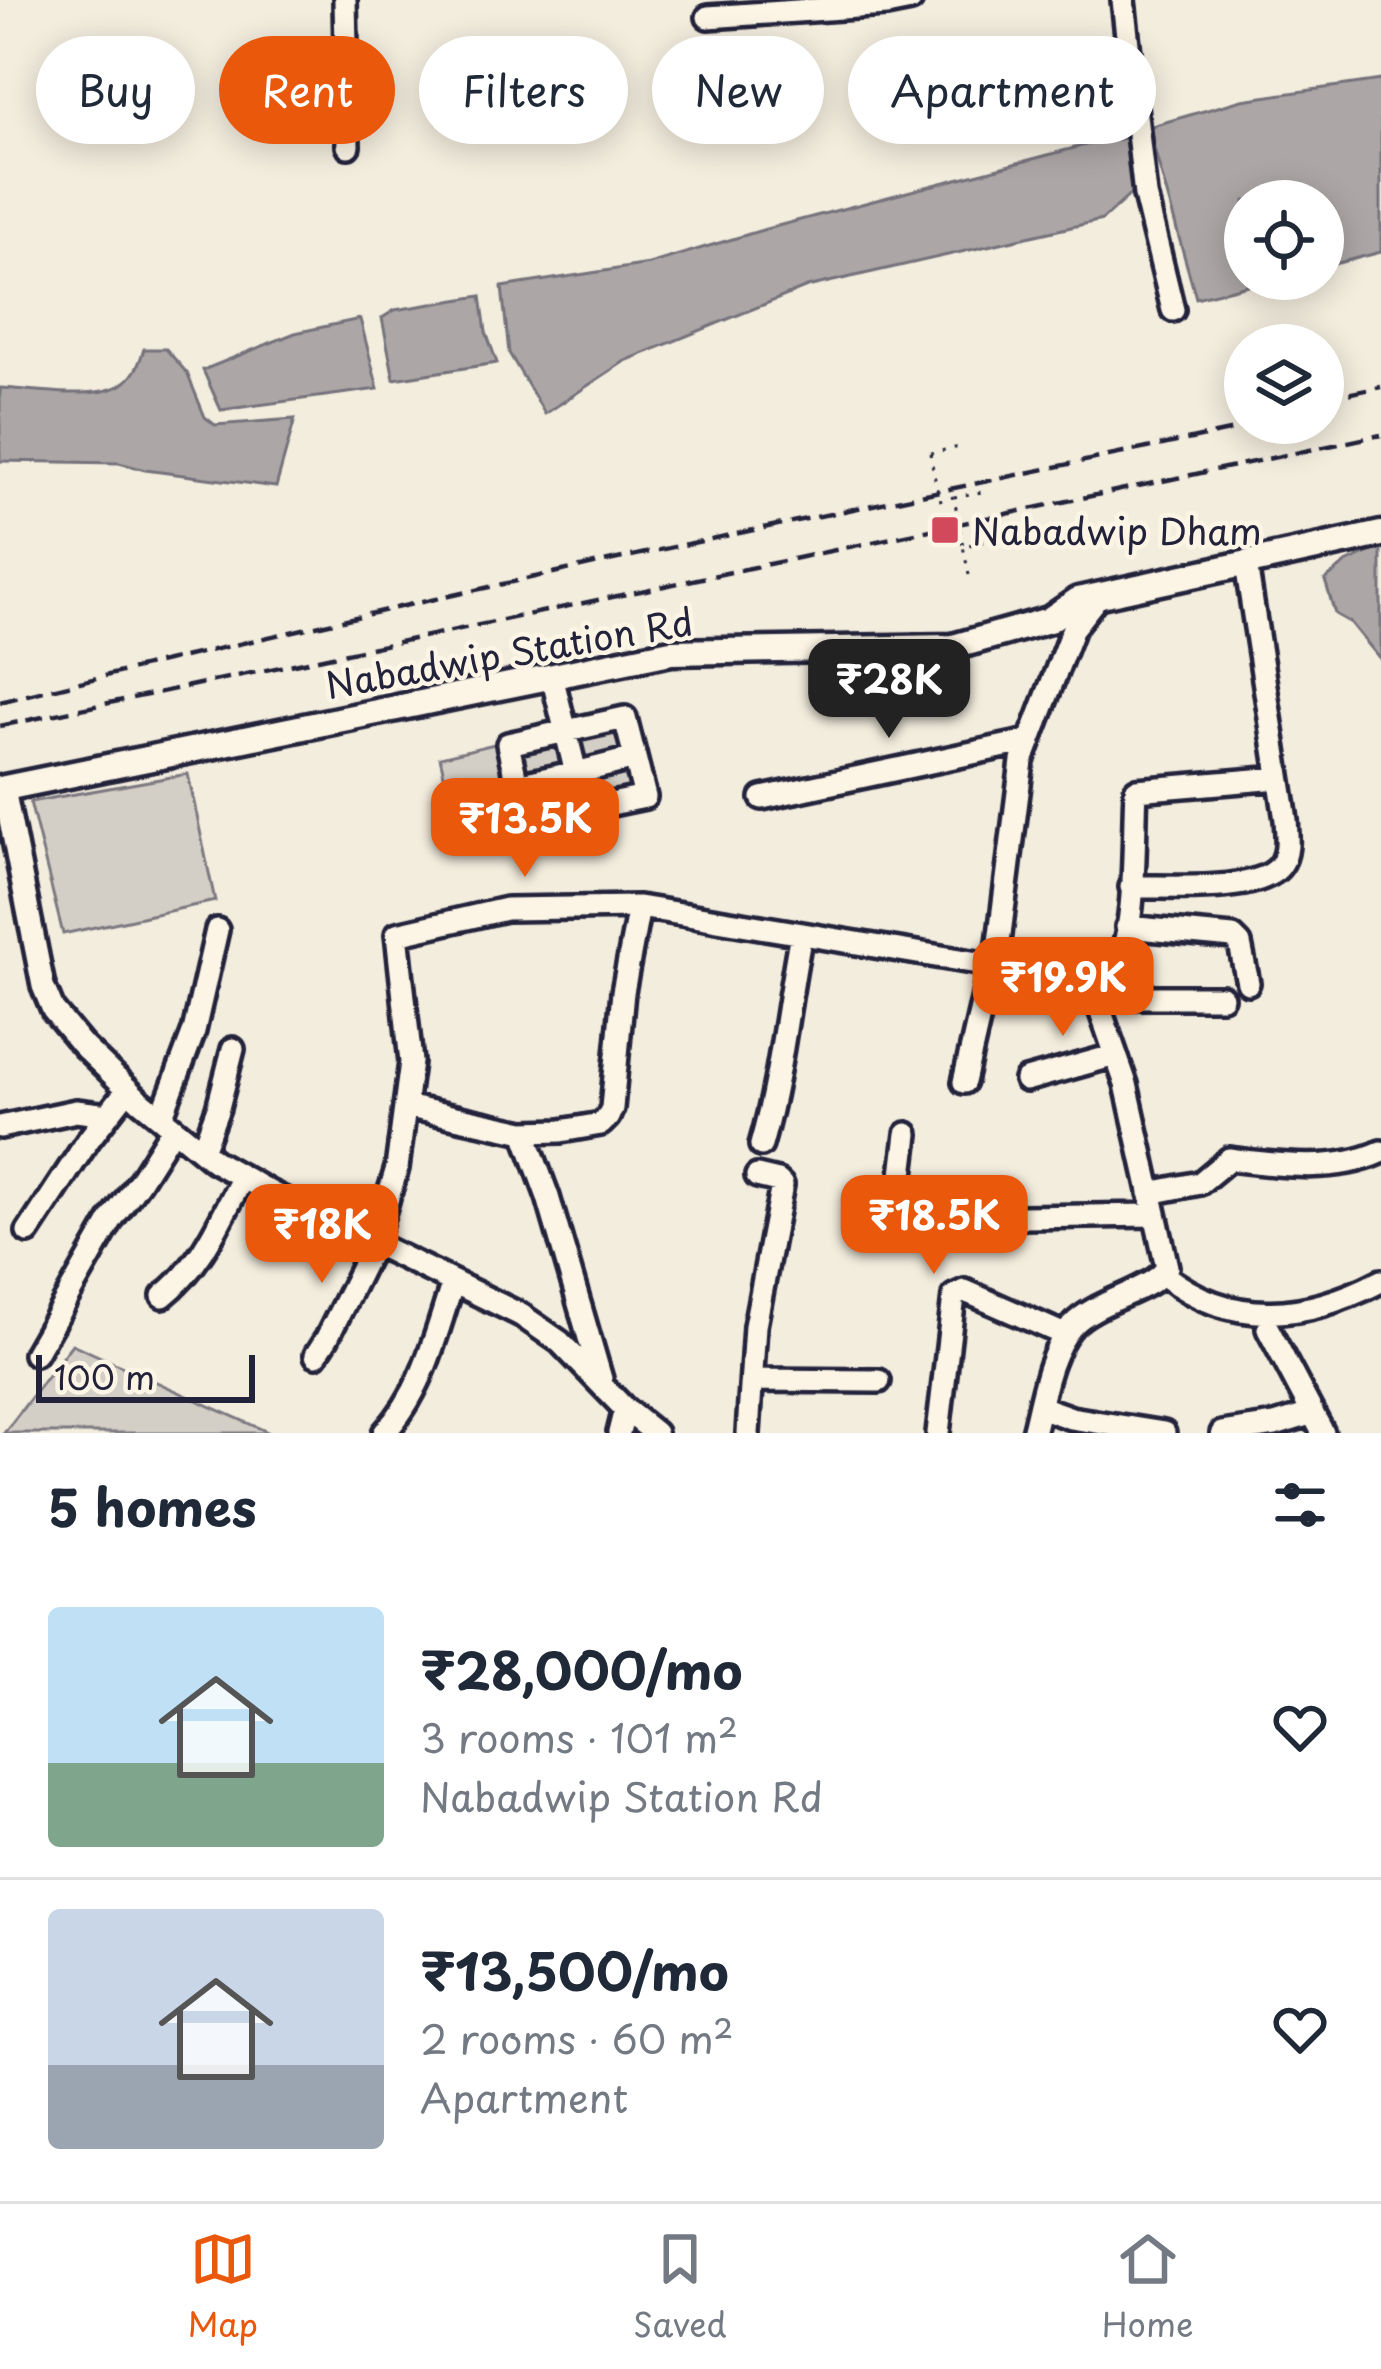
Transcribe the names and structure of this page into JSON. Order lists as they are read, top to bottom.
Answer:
{
  "streets": {
    "main road": ["Nabadwip Station Rd"]
  },
  "places": {
    "transit": ["Nabadwip Dham"]
  },
  "scale_bar": "100 m",
  "page": {
    "chip": [
      "Buy",
      "Rent",
      "Filters",
      "New",
      "Apartment"
    ],
    "price": [
      "₹28K",
      "₹13.5K",
      "₹19.9K",
      "₹18.5K",
      "₹18K"
    ],
    "scale": "100 m",
    "heading": "5 homes",
    "list": [
      {
        "name": "₹28,000/mo",
        "note": "3 rooms · 101 m² · Nabadwip Station Rd"
      },
      {
        "name": "₹13,500/mo",
        "note": "2 rooms · 60 m² · Apartment"
      }
    ],
    "tabs": ["Map", "Saved", "Home"]
  }
}
